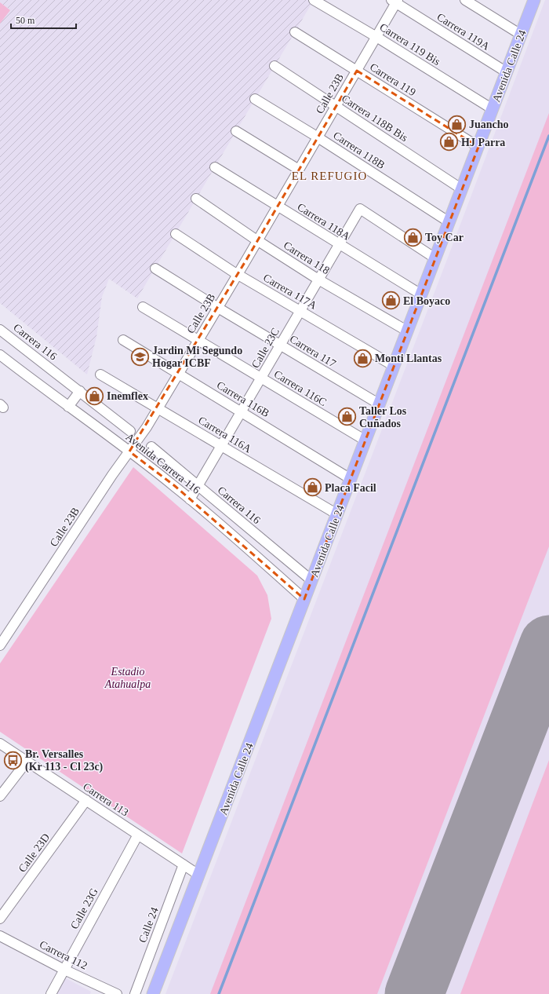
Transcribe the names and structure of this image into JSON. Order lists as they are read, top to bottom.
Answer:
{
  "streets": {
    "main road": ["Avenida Calle 24"],
    "street": [
      "Carrera 119A",
      "Carrera 119 Bis",
      "Carrera 119",
      "Calle 23B",
      "Carrera 118B Bis",
      "Carrera 118B",
      "Carrera 118A",
      "Carrera 118",
      "Carrera 117A",
      "Carrera 116",
      "Calle 23C",
      "Carrera 117",
      "Carrera 116C",
      "Carrera 116B",
      "Carrera 116A",
      "Avenida Carrera 116",
      "Carrera 113",
      "Calle 23D",
      "Calle 23G",
      "Calle 24",
      "Carrera 112"
    ]
  },
  "crossings": [
    ["Carrera 119A", "Avenida Calle 24"],
    ["Carrera 119A", "Calle 23B"],
    ["Carrera 119 Bis", "Avenida Calle 24"],
    ["Carrera 119 Bis", "Calle 23B"],
    ["Avenida Calle 24", "Carrera 119"],
    ["Avenida Calle 24", "Carrera 118B Bis"],
    ["Avenida Calle 24", "Carrera 118B"],
    ["Avenida Calle 24", "Carrera 118A"],
    ["Avenida Calle 24", "Carrera 118"],
    ["Avenida Calle 24", "Carrera 117A"],
    ["Avenida Calle 24", "Carrera 116"],
    ["Avenida Calle 24", "Calle 23C"],
    ["Avenida Calle 24", "Carrera 117"],
    ["Avenida Calle 24", "Carrera 116C"],
    ["Avenida Calle 24", "Carrera 116B"],
    ["Avenida Calle 24", "Carrera 116A"],
    ["Avenida Calle 24", "Avenida Carrera 116"],
    ["Avenida Calle 24", "Carrera 113"],
    ["Carrera 119", "Calle 23B"],
    ["Calle 23B", "Carrera 118B Bis"],
    ["Calle 23B", "Carrera 118B"],
    ["Calle 23B", "Carrera 118A"],
    ["Calle 23B", "Carrera 118"],
    ["Calle 23B", "Carrera 117A"],
    ["Calle 23B", "Carrera 117"],
    ["Calle 23B", "Carrera 116C"],
    ["Calle 23B", "Carrera 116B"],
    ["Calle 23B", "Carrera 116A"],
    ["Calle 23B", "Avenida Carrera 116"],
    ["Carrera 118A", "Calle 23C"],
    ["Carrera 118", "Calle 23C"],
    ["Carrera 117A", "Calle 23C"],
    ["Carrera 116", "Calle 23C"],
    ["Calle 23C", "Carrera 117"],
    ["Calle 23C", "Carrera 116C"],
    ["Calle 23C", "Carrera 116B"],
    ["Calle 23C", "Carrera 116A"],
    ["Calle 23C", "Avenida Carrera 116"],
    ["Carrera 113", "Calle 23D"],
    ["Carrera 113", "Calle 23G"],
    ["Carrera 113", "Calle 24"],
    ["Calle 23G", "Carrera 112"]
  ],
  "districts": ["EL REFUGIO"],
  "parks": ["Estadio Atahualpa"],
  "places": {
    "shop": [
      "Juancho",
      "HJ Parra",
      "Toy Car",
      "El Boyaco",
      "Monti Llantas",
      "Inemflex",
      "Taller Los Cuñados",
      "Placa Facil"
    ],
    "school or university": ["Jardin Mi Segundo Hogar ICBF"],
    "bus stop": ["Br. Versalles (Kr 113 - Cl 23c)"]
  },
  "scale_bar": "50 m"
}
